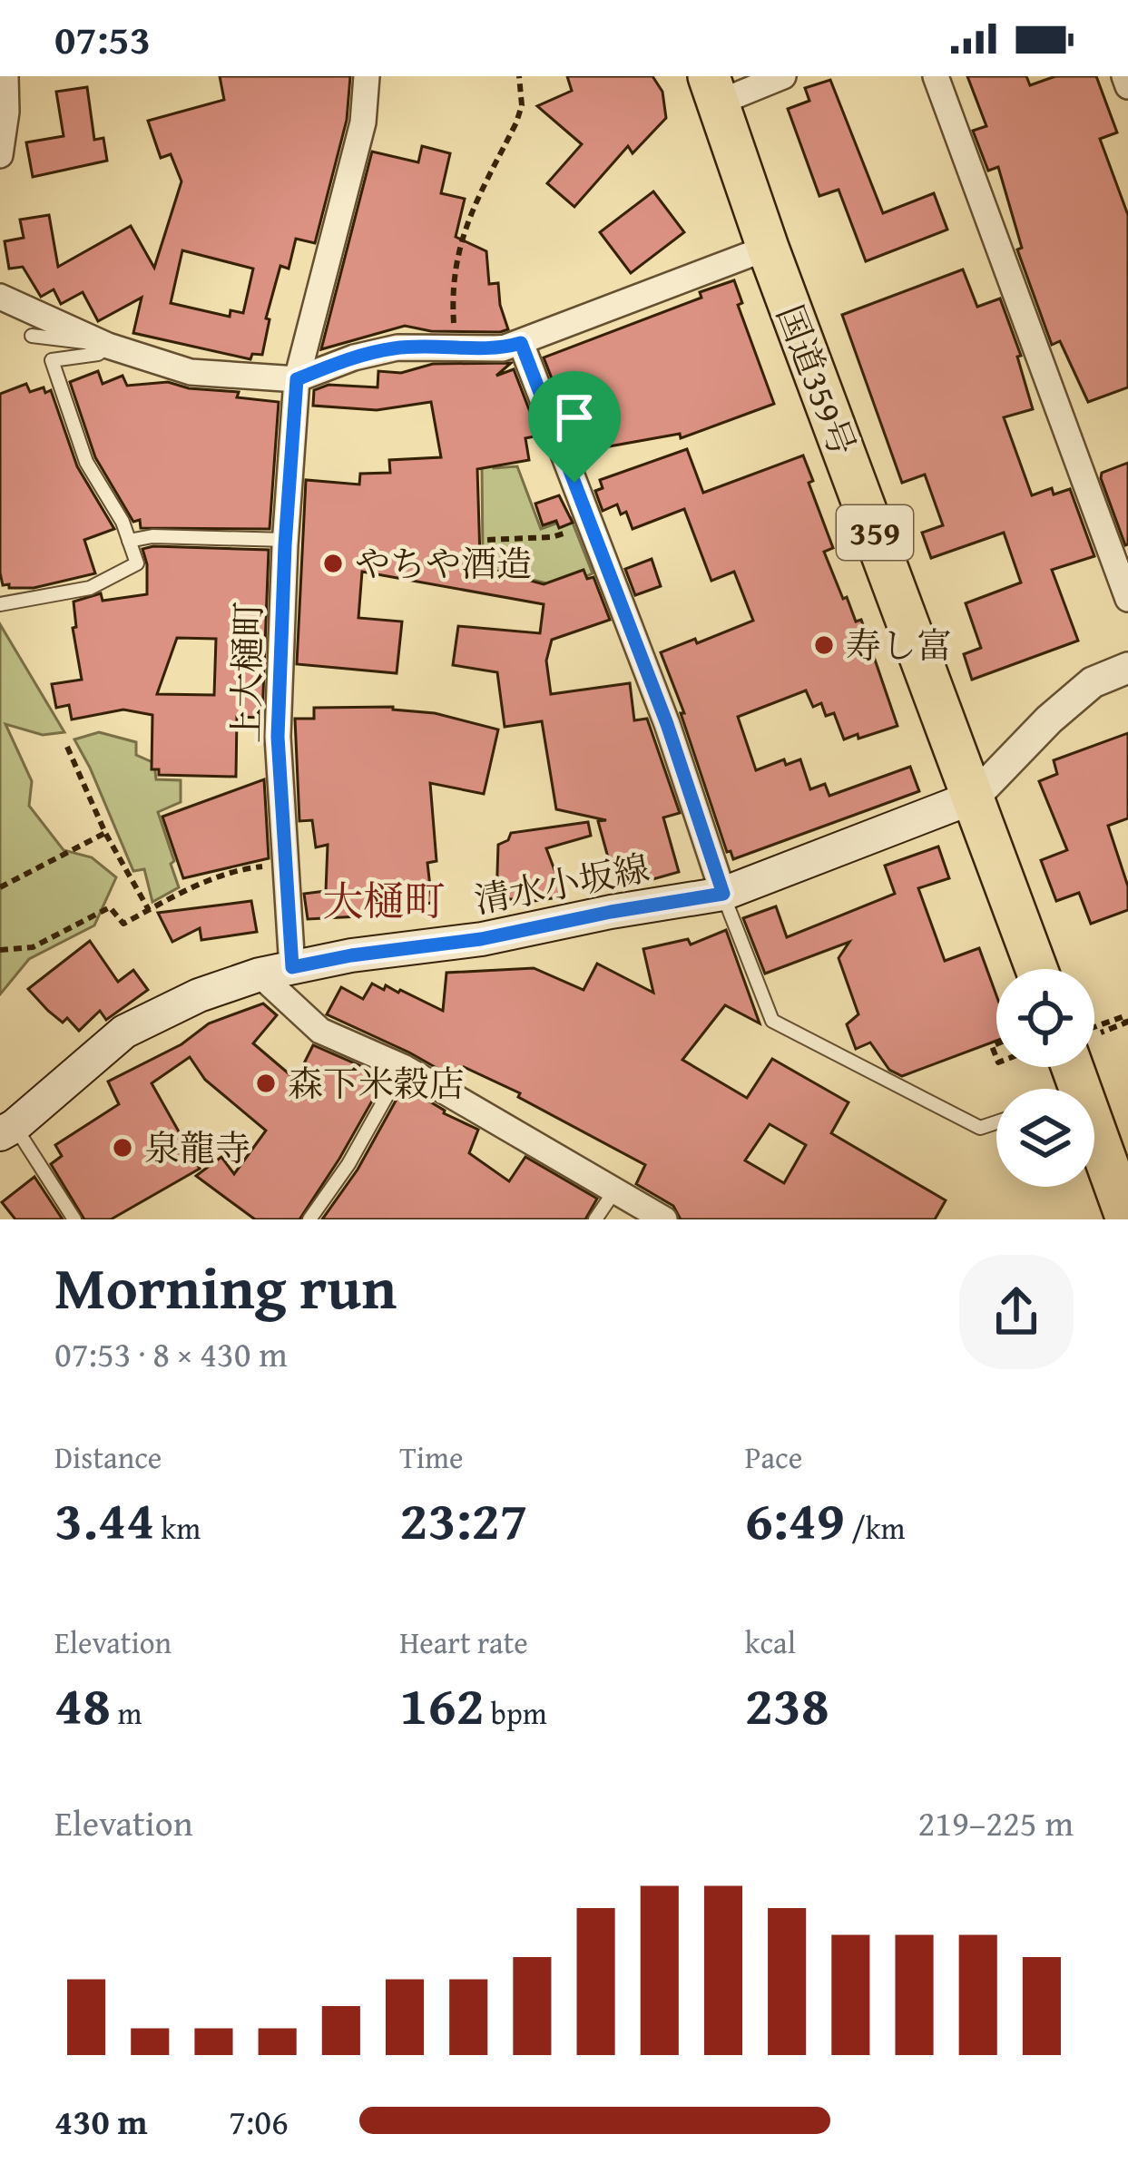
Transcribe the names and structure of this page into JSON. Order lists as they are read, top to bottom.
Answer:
{
  "streets": {
    "highway": ["国道359号", "359"],
    "main road": ["清水小坂線"],
    "street": ["上大樋町"]
  },
  "crossings": [
    ["国道359号", "清水小坂線"],
    ["上大樋町", "清水小坂線"]
  ],
  "districts": ["大樋町"],
  "places": [
    "やちや酒造",
    "寿し富",
    "森下米穀店",
    "泉龍寺"
  ],
  "page": {
    "status": "07:53",
    "heading": ["Morning run", "07:53 · 8 × 430 m"],
    "stats": [
      ["Distance", "3.44 km"],
      ["Time", "23:27"],
      ["Pace", "6:49 /km"],
      ["Elevation", "48 m"],
      ["Heart rate", "162 bpm"],
      ["kcal", "238"]
    ],
    "chart": ["Elevation", "219–225 m"],
    "list": [
      {
        "name": "430 m",
        "note": "7:06"
      }
    ]
  }
}
